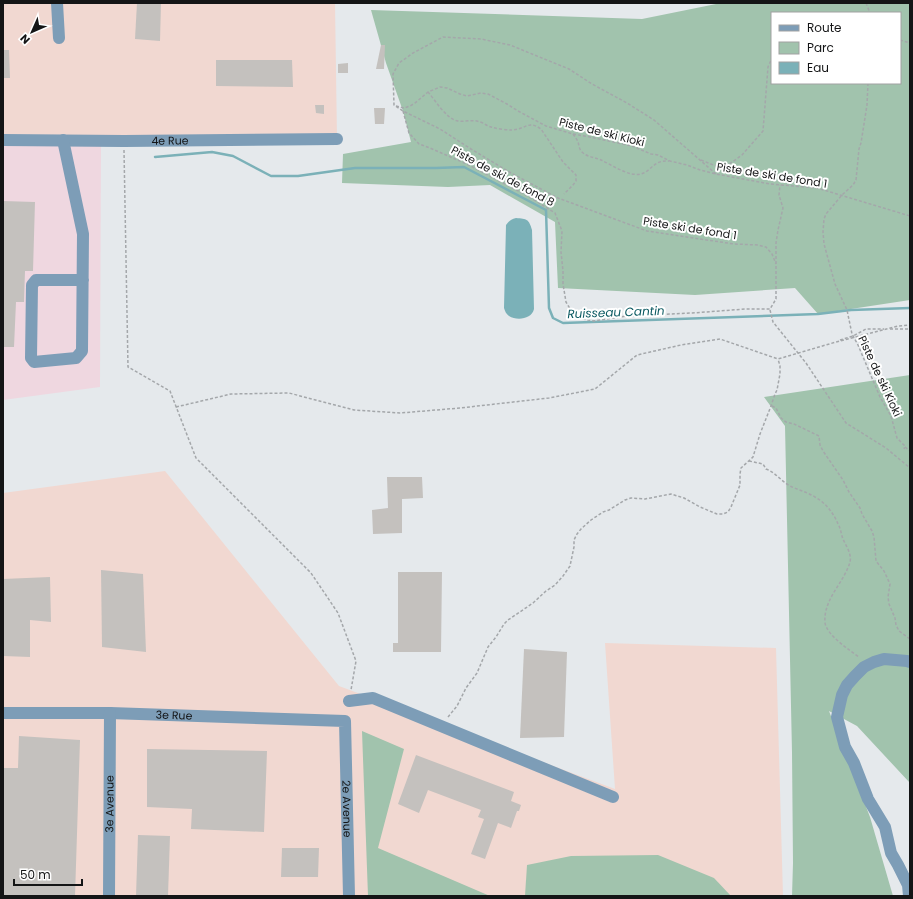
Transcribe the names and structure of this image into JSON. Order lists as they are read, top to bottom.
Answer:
{
  "streets": {
    "street": [
      "4e Rue",
      "3e Rue",
      "3e Avenue",
      "2e Avenue"
    ],
    "path": [
      "Piste de ski Kioki",
      "Piste de ski de fond 1",
      "Piste de ski de fond 8",
      "Piste ski de fond 1"
    ]
  },
  "crossings": [
    ["Piste de ski Kioki", "Piste de ski de fond 1"],
    ["Piste de ski de fond 8", "Piste ski de fond 1"],
    ["3e Rue", "3e Avenue"],
    ["3e Rue", "2e Avenue"]
  ],
  "water": ["Ruisseau Cantin"],
  "legend": ["Route", "Parc", "Eau"],
  "scale_bar": "50 m",
  "north": "bottom left"
}
